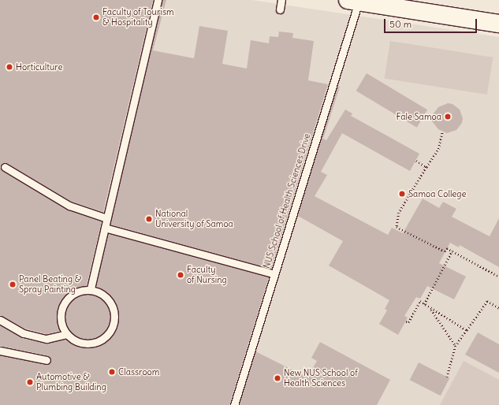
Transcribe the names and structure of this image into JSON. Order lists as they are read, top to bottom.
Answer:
{
  "streets": {
    "lane": ["NUS School of Health Sciences Drive"]
  },
  "places": [
    "Faculty of Tourism & Hospitality",
    "Horticulture",
    "Fale Samoa",
    "Samoa College",
    "National University of Samoa",
    "Faculty of Nursing",
    "Panel Beating & Spray Painting",
    "Classroom",
    "New NUS School of Health Sciences",
    "Automotive & Plumbing Building"
  ],
  "scale_bar": "50 m"
}
